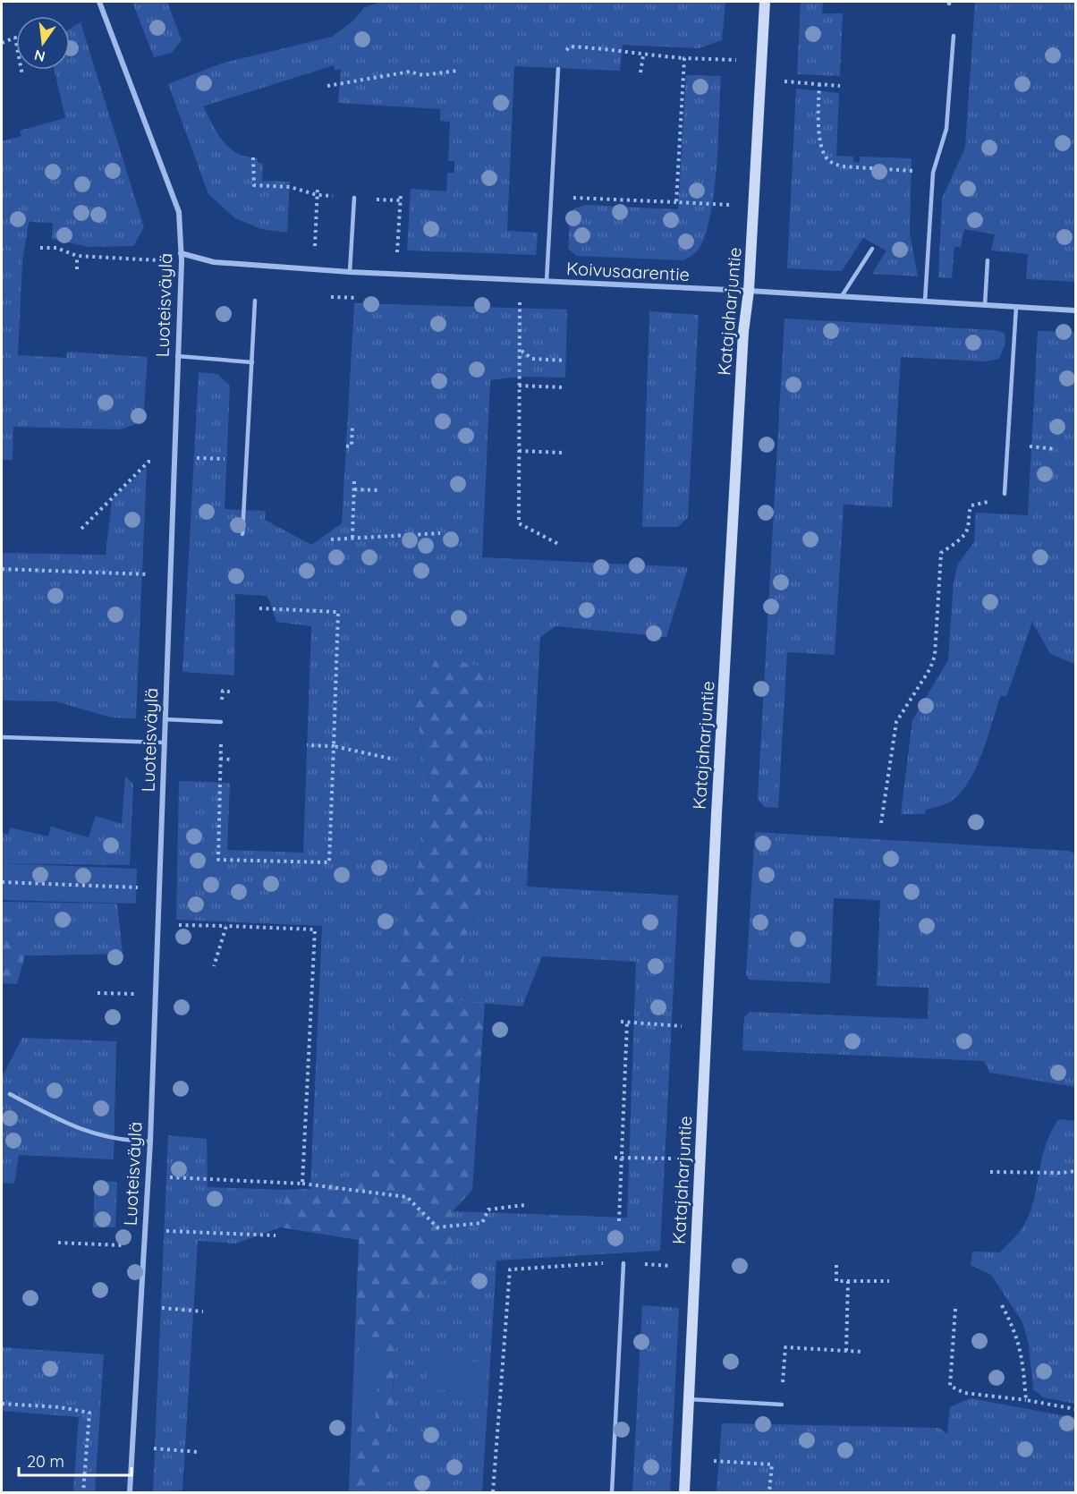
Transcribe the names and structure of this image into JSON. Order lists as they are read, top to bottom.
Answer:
{
  "streets": {
    "street": ["Koivusaarentie", "Luoteisväylä", "Katajaharjuntie"]
  },
  "crossings": [
    ["Koivusaarentie", "Luoteisväylä"],
    ["Koivusaarentie", "Katajaharjuntie"]
  ],
  "scale_bar": "20 m",
  "north": "bottom"
}
